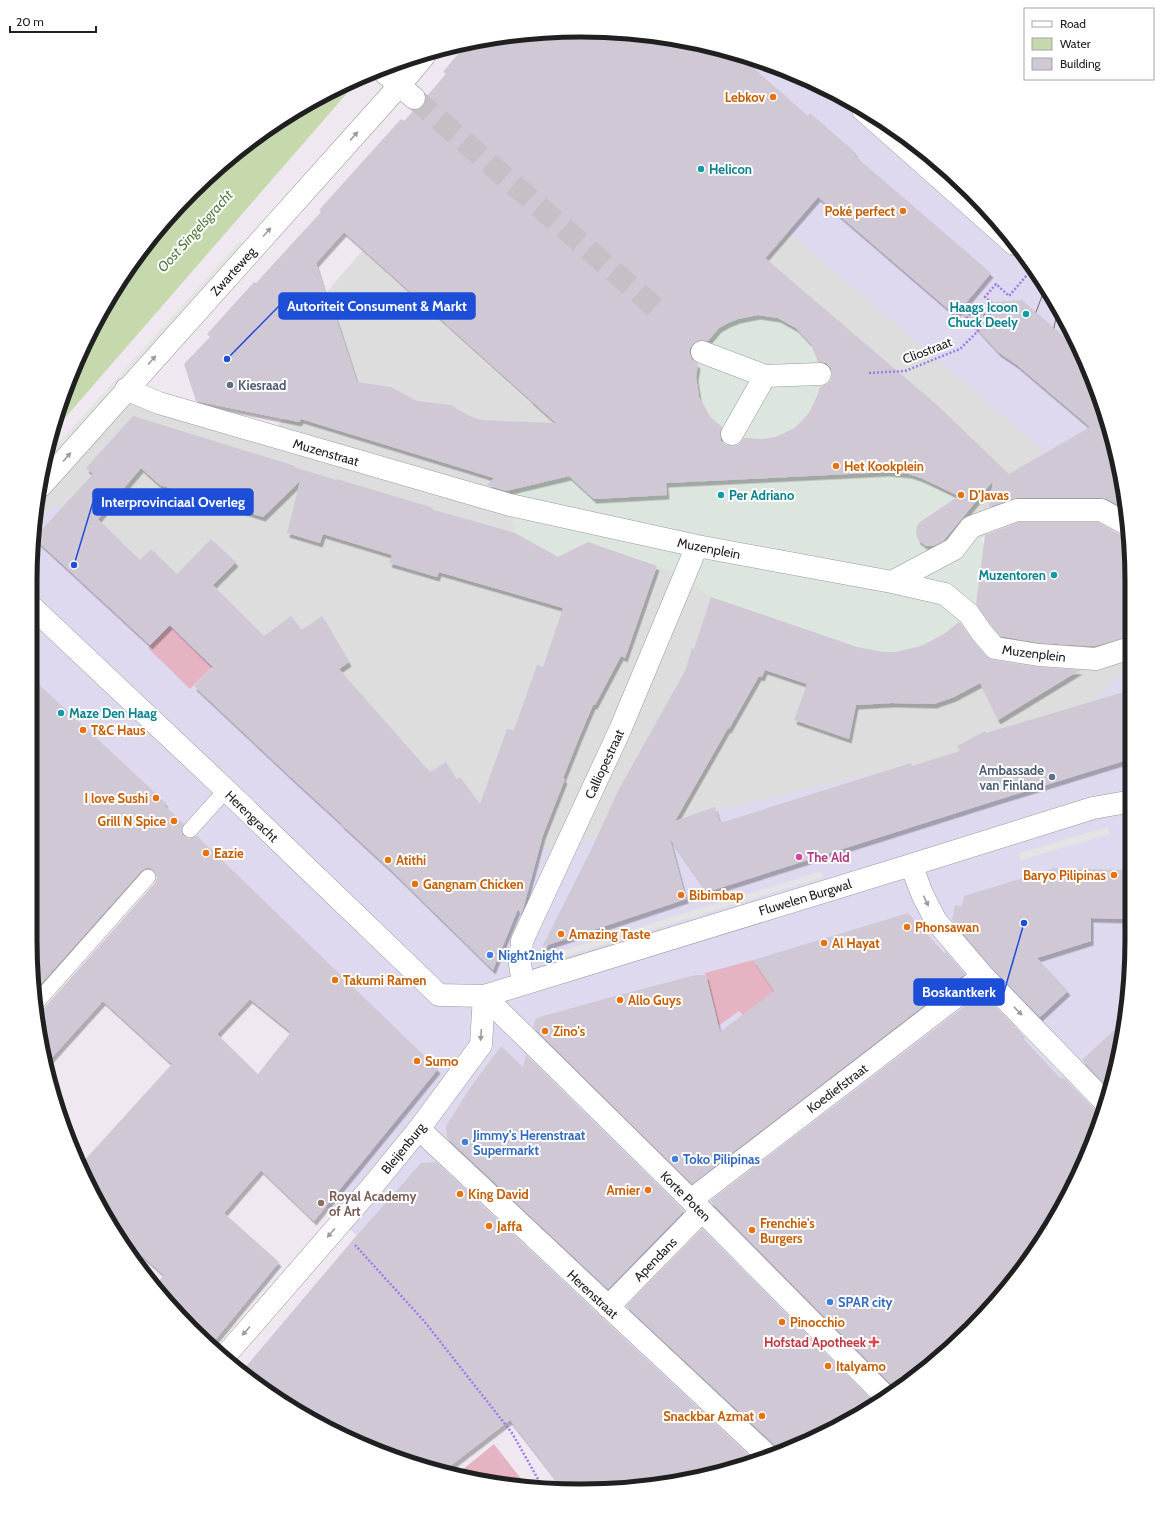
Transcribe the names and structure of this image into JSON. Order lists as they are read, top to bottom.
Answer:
{
  "streets": {
    "street": [
      "Zwarteweg",
      "Muzenstraat",
      "Muzenplein",
      "Calliopestraat",
      "Herengracht",
      "Fluwelen Burgwal",
      "Koediefstraat",
      "Bleijenburg",
      "Korte Poten",
      "Apendans",
      "Herenstraat"
    ],
    "path": ["Cliostraat"]
  },
  "crossings": [
    ["Zwarteweg", "Muzenstraat"],
    ["Muzenstraat", "Muzenplein"],
    ["Muzenplein", "Calliopestraat"],
    ["Calliopestraat", "Fluwelen Burgwal"],
    ["Herengracht", "Fluwelen Burgwal"],
    ["Herengracht", "Bleijenburg"],
    ["Herengracht", "Korte Poten"],
    ["Fluwelen Burgwal", "Bleijenburg"],
    ["Fluwelen Burgwal", "Korte Poten"],
    ["Koediefstraat", "Korte Poten"],
    ["Koediefstraat", "Apendans"],
    ["Bleijenburg", "Korte Poten"],
    ["Bleijenburg", "Herenstraat"],
    ["Korte Poten", "Apendans"],
    ["Apendans", "Herenstraat"]
  ],
  "one_way": ["Zwarteweg", "Bleijenburg"],
  "water": ["Oost Singelsgracht"],
  "places": {
    "other": [
      "Lebkov",
      "Helicon",
      "Poké perfect",
      "Haags Icoon Chuck Deely",
      "Autoriteit Consument & Markt",
      "Kiesraad",
      "Het Kookplein",
      "Per Adriano",
      "D'Javas",
      "Interprovinciaal Overleg",
      "Muzentoren",
      "Maze Den Haag",
      "T&C Haus",
      "Ambassade van Finland",
      "I love Sushi",
      "Grill N Spice",
      "Eazie",
      "The Ald",
      "Atithi",
      "Baryo Pilipinas",
      "Gangnam Chicken",
      "Bibimbap",
      "Boskantkerk",
      "Phonsawan",
      "Amazing Taste",
      "Al Hayat",
      "Night2night",
      "Takumi Ramen",
      "Allo Guys",
      "Zino's",
      "Sumo",
      "Jimmy's Herenstraat Supermarkt",
      "Toko Pilipinas",
      "Amier",
      "King David",
      "Royal Academy of Art",
      "Jaffa",
      "Frenchie's Burgers",
      "SPAR city",
      "Pinocchio",
      "Italyamo",
      "Snackbar Azmat"
    ],
    "health": ["Hofstad Apotheek"]
  },
  "legend": ["Road", "Water", "Building"],
  "scale_bar": "20 m"
}
